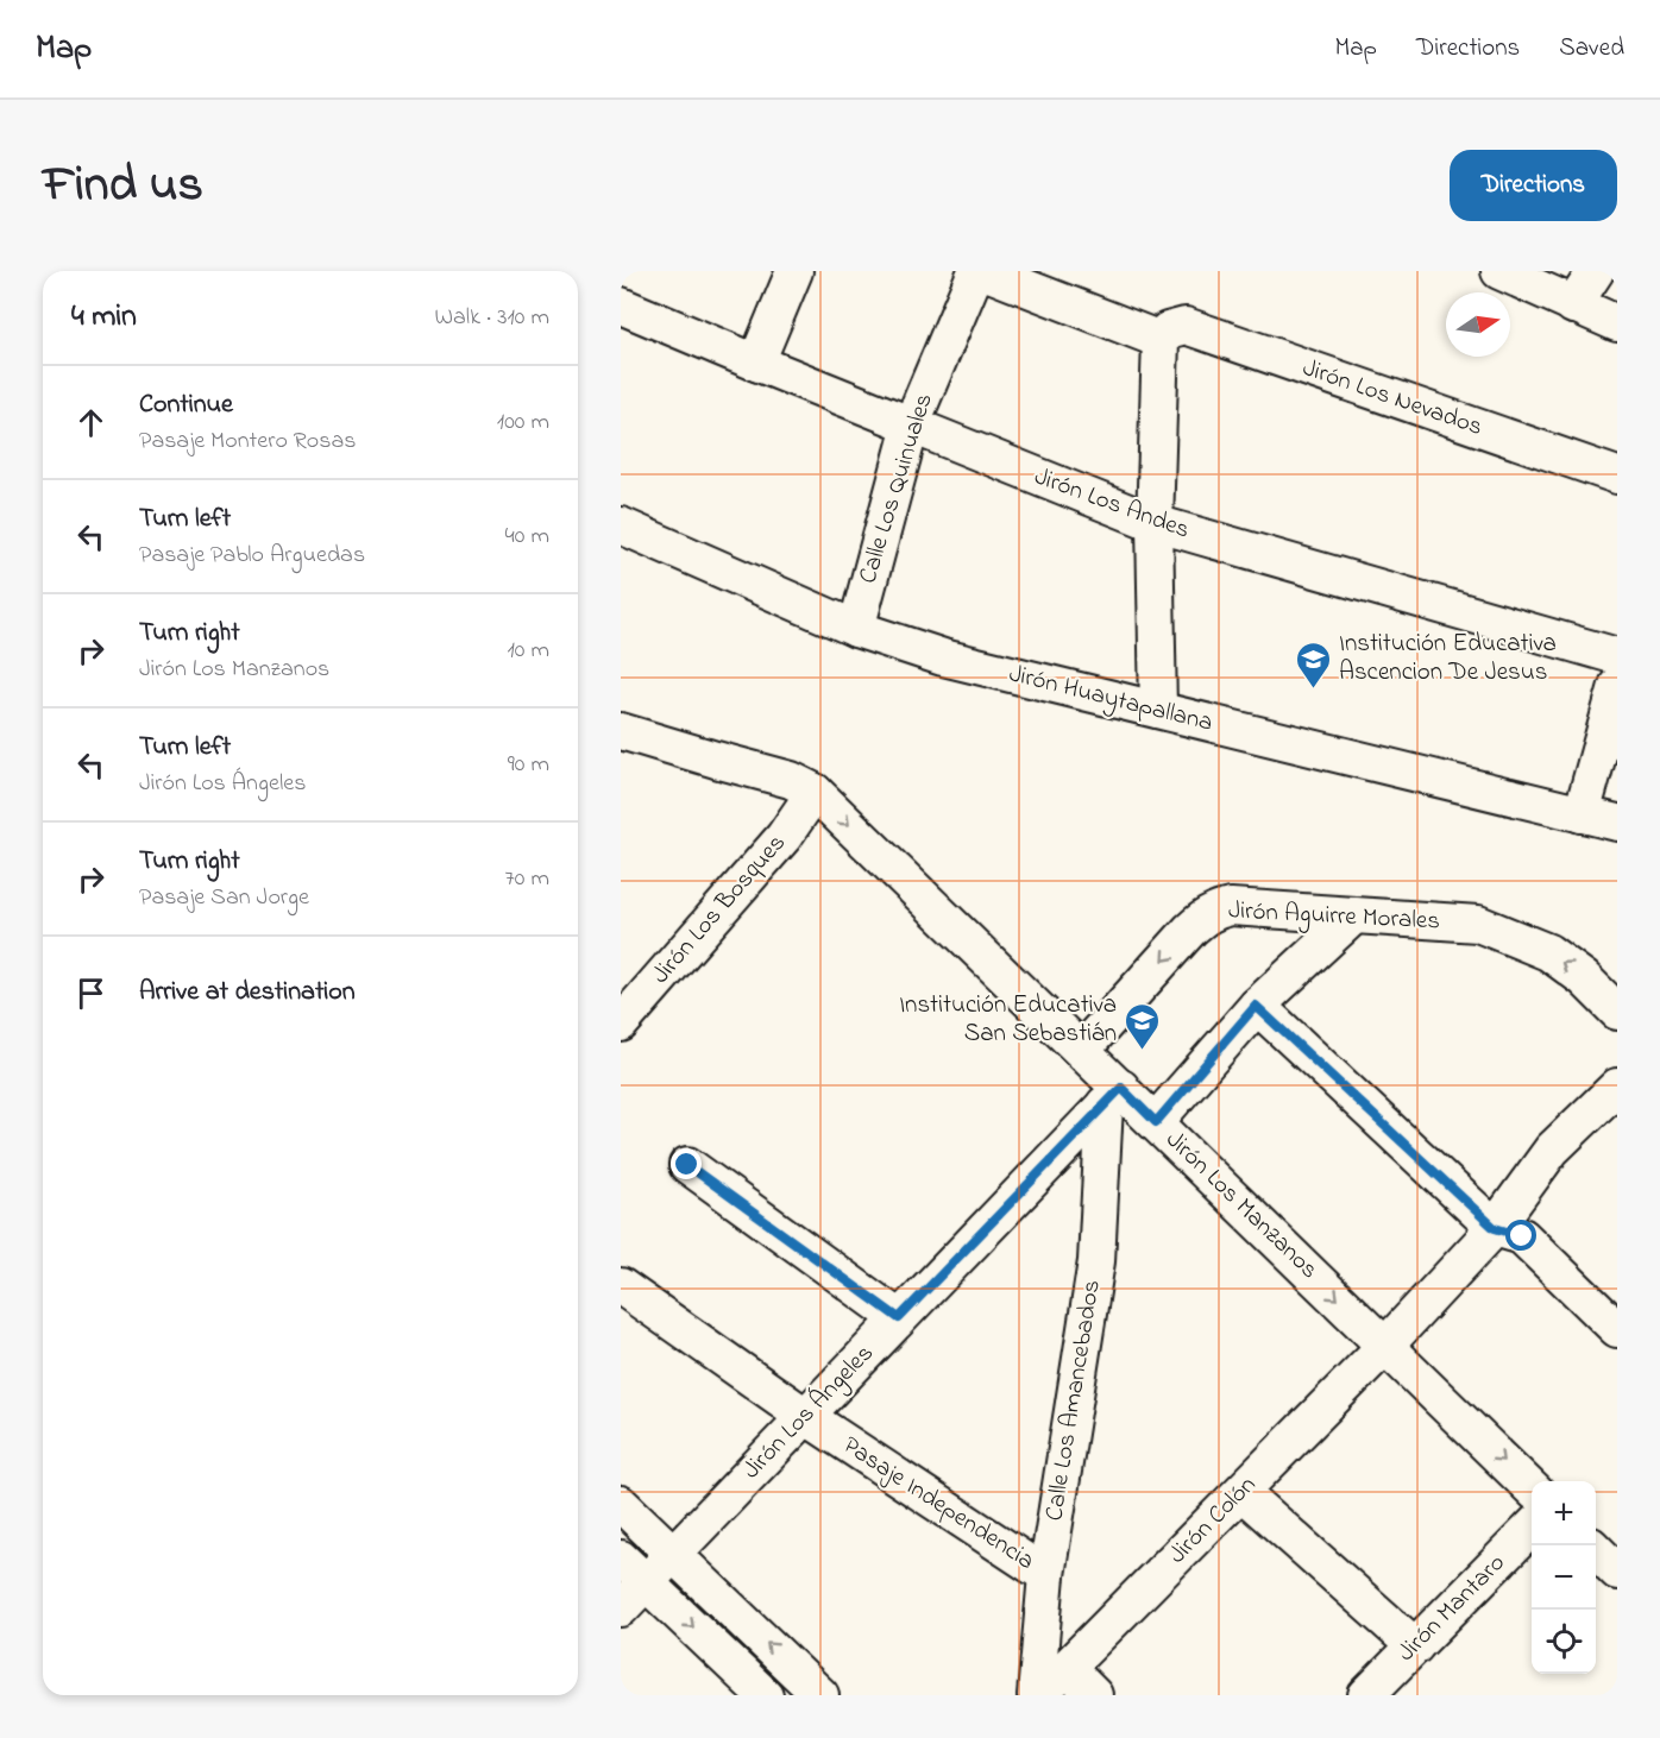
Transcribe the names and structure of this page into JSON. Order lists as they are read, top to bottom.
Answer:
{
  "streets": {
    "street": [
      "Jirón Los Nevados",
      "Calle Los Quinuales",
      "Jirón Los Andes",
      "Jirón Huaytapallana",
      "Jirón Los Bosques",
      "Jirón Aguirre Morales",
      "Jirón Los Manzanos",
      "Calle Los Amancebados",
      "Jirón Los Ángeles",
      "Pasaje Independencia",
      "Jirón Colón",
      "Jirón Mantaro"
    ]
  },
  "crossings": [
    ["Calle Los Quinuales", "Jirón Los Andes"],
    ["Calle Los Quinuales", "Jirón Huaytapallana"],
    ["Jirón Los Bosques", "Jirón Los Manzanos"],
    ["Jirón Aguirre Morales", "Jirón Los Manzanos"],
    ["Jirón Los Manzanos", "Calle Los Amancebados"],
    ["Jirón Los Manzanos", "Jirón Los Ángeles"],
    ["Jirón Los Manzanos", "Jirón Colón"],
    ["Calle Los Amancebados", "Jirón Los Ángeles"],
    ["Calle Los Amancebados", "Pasaje Independencia"],
    ["Calle Los Amancebados", "Jirón Colón"],
    ["Jirón Los Ángeles", "Pasaje Independencia"]
  ],
  "one_way": ["Jirón Aguirre Morales"],
  "places": {
    "school or university": ["Institución Educativa Ascencion De Jesus", "Institución Educativa San Sebastián"]
  },
  "north": "right",
  "page": {
    "header": "Map",
    "nav": ["Map", "Directions", "Saved"],
    "title": "Find us",
    "buttons": "Directions",
    "heading": ["4 min", "Walk · 310 m"],
    "list": [
      ["Continue", "Pasaje Montero Rosas", "100 m"],
      ["Turn left", "Pasaje Pablo Arguedas", "40 m"],
      ["Turn right", "Jirón Los Manzanos", "10 m"],
      ["Turn left", "Jirón Los Ángeles", "90 m"],
      ["Turn right", "Pasaje San Jorge", "70 m"],
      "Arrive at destination"
    ],
    "map_buttons": ["+", "−"]
  }
}
